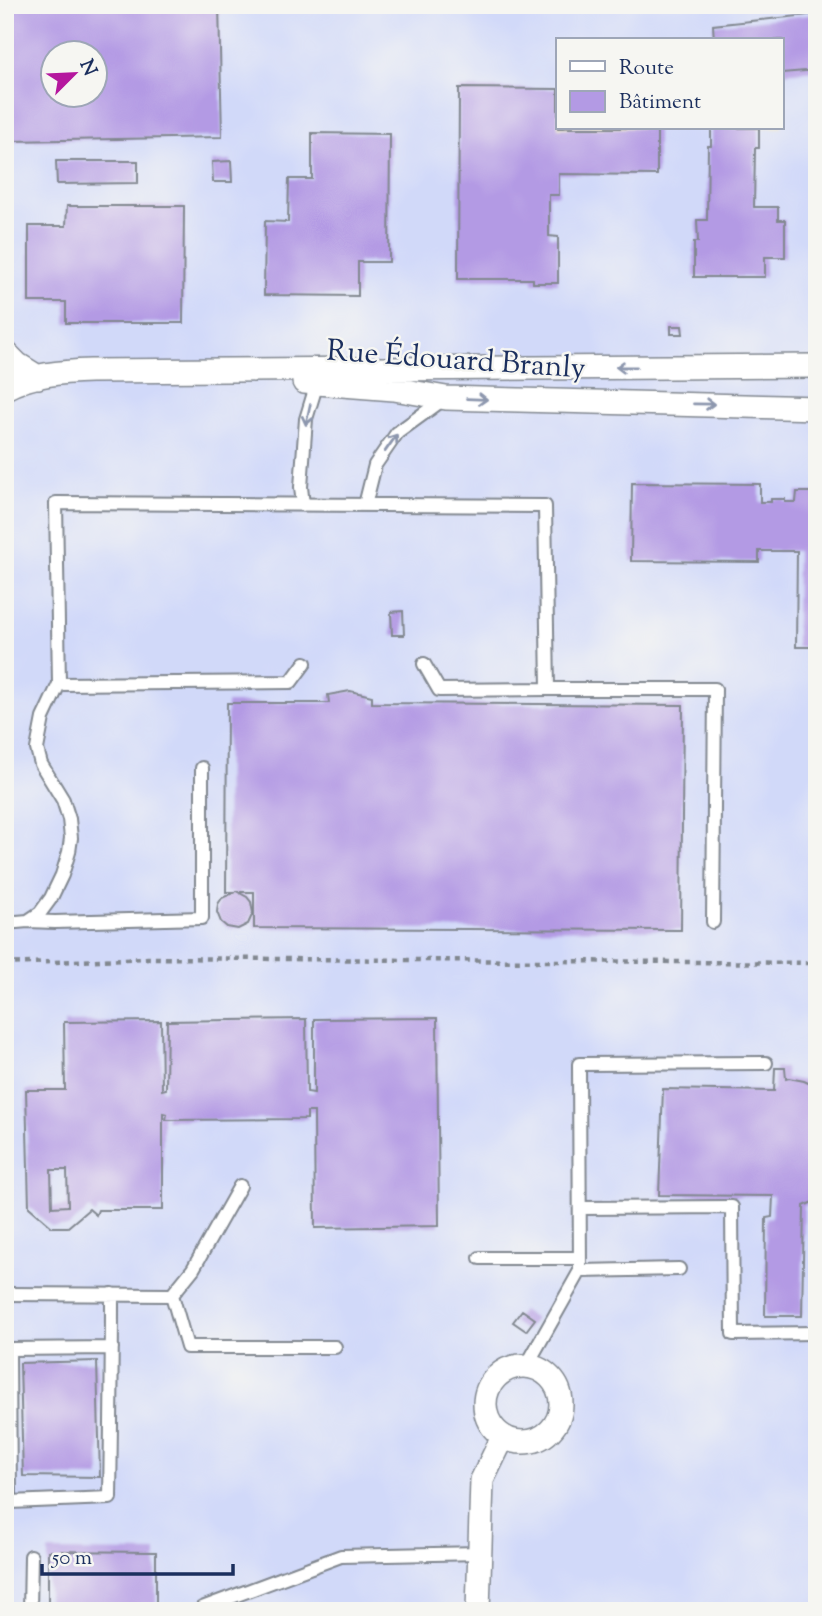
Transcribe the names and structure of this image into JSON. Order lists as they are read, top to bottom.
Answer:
{
  "streets": {
    "street": ["Rue Édouard Branly"]
  },
  "legend": ["Route", "Bâtiment"],
  "scale_bar": "50 m",
  "north": "top right"
}
